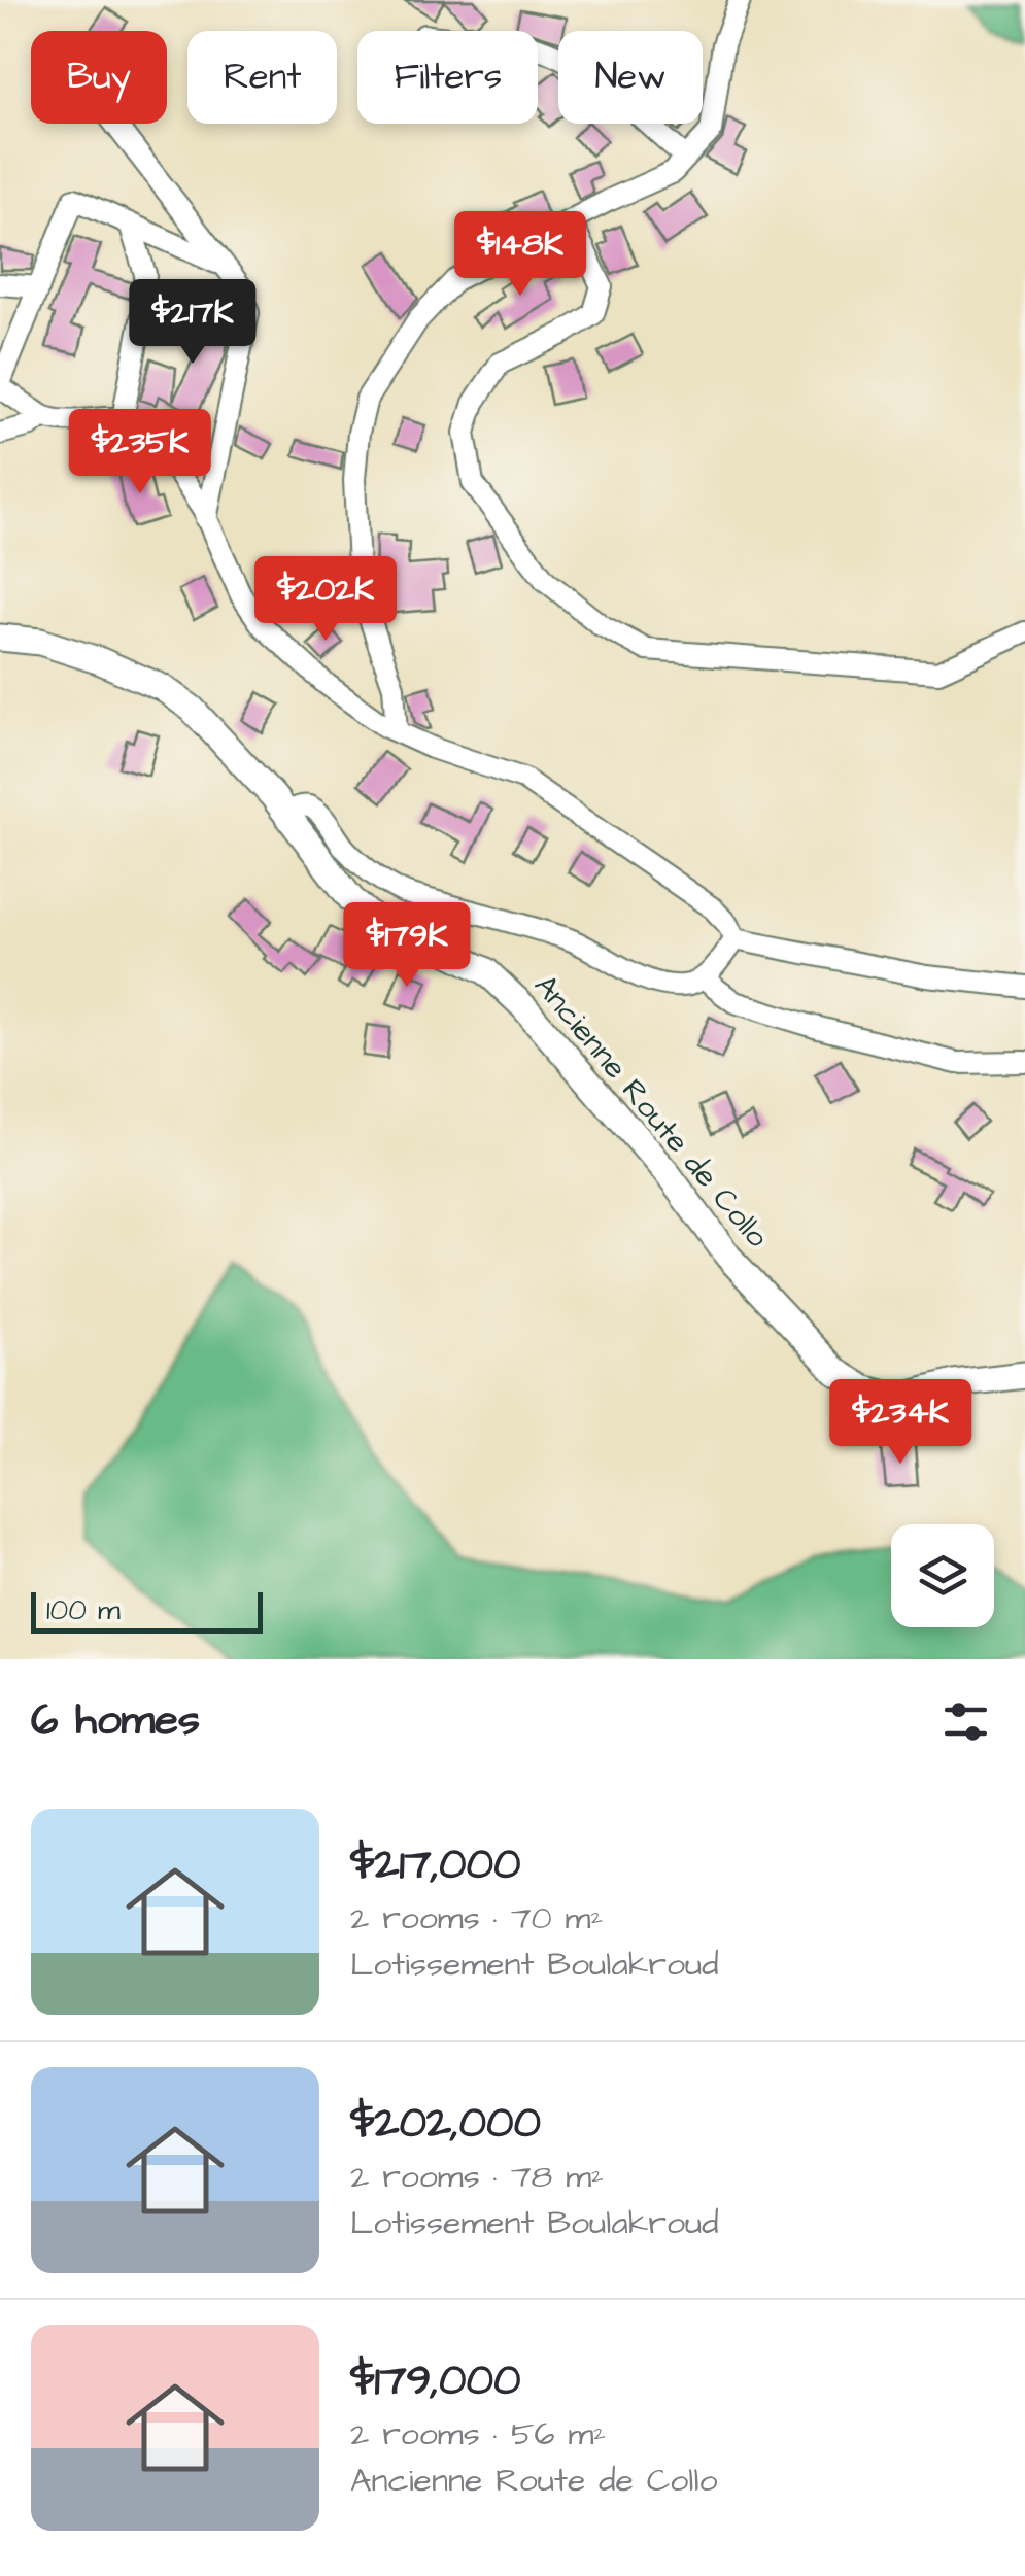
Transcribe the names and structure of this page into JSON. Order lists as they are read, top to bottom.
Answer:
{
  "streets": {
    "main road": ["Ancienne Route de Collo"]
  },
  "scale_bar": "100 m",
  "page": {
    "chip": [
      "Buy",
      "Rent",
      "Filters",
      "New"
    ],
    "price": [
      "$148K",
      "$217K",
      "$235K",
      "$202K",
      "$179K",
      "$234K"
    ],
    "scale": "100 m",
    "heading": "6 homes",
    "list": [
      {
        "name": "$217,000",
        "note": "2 rooms · 70 m² · Lotissement Boulakroud"
      },
      {
        "name": "$202,000",
        "note": "2 rooms · 78 m² · Lotissement Boulakroud"
      },
      {
        "name": "$179,000",
        "note": "2 rooms · 56 m² · Ancienne Route de Collo"
      }
    ]
  }
}
